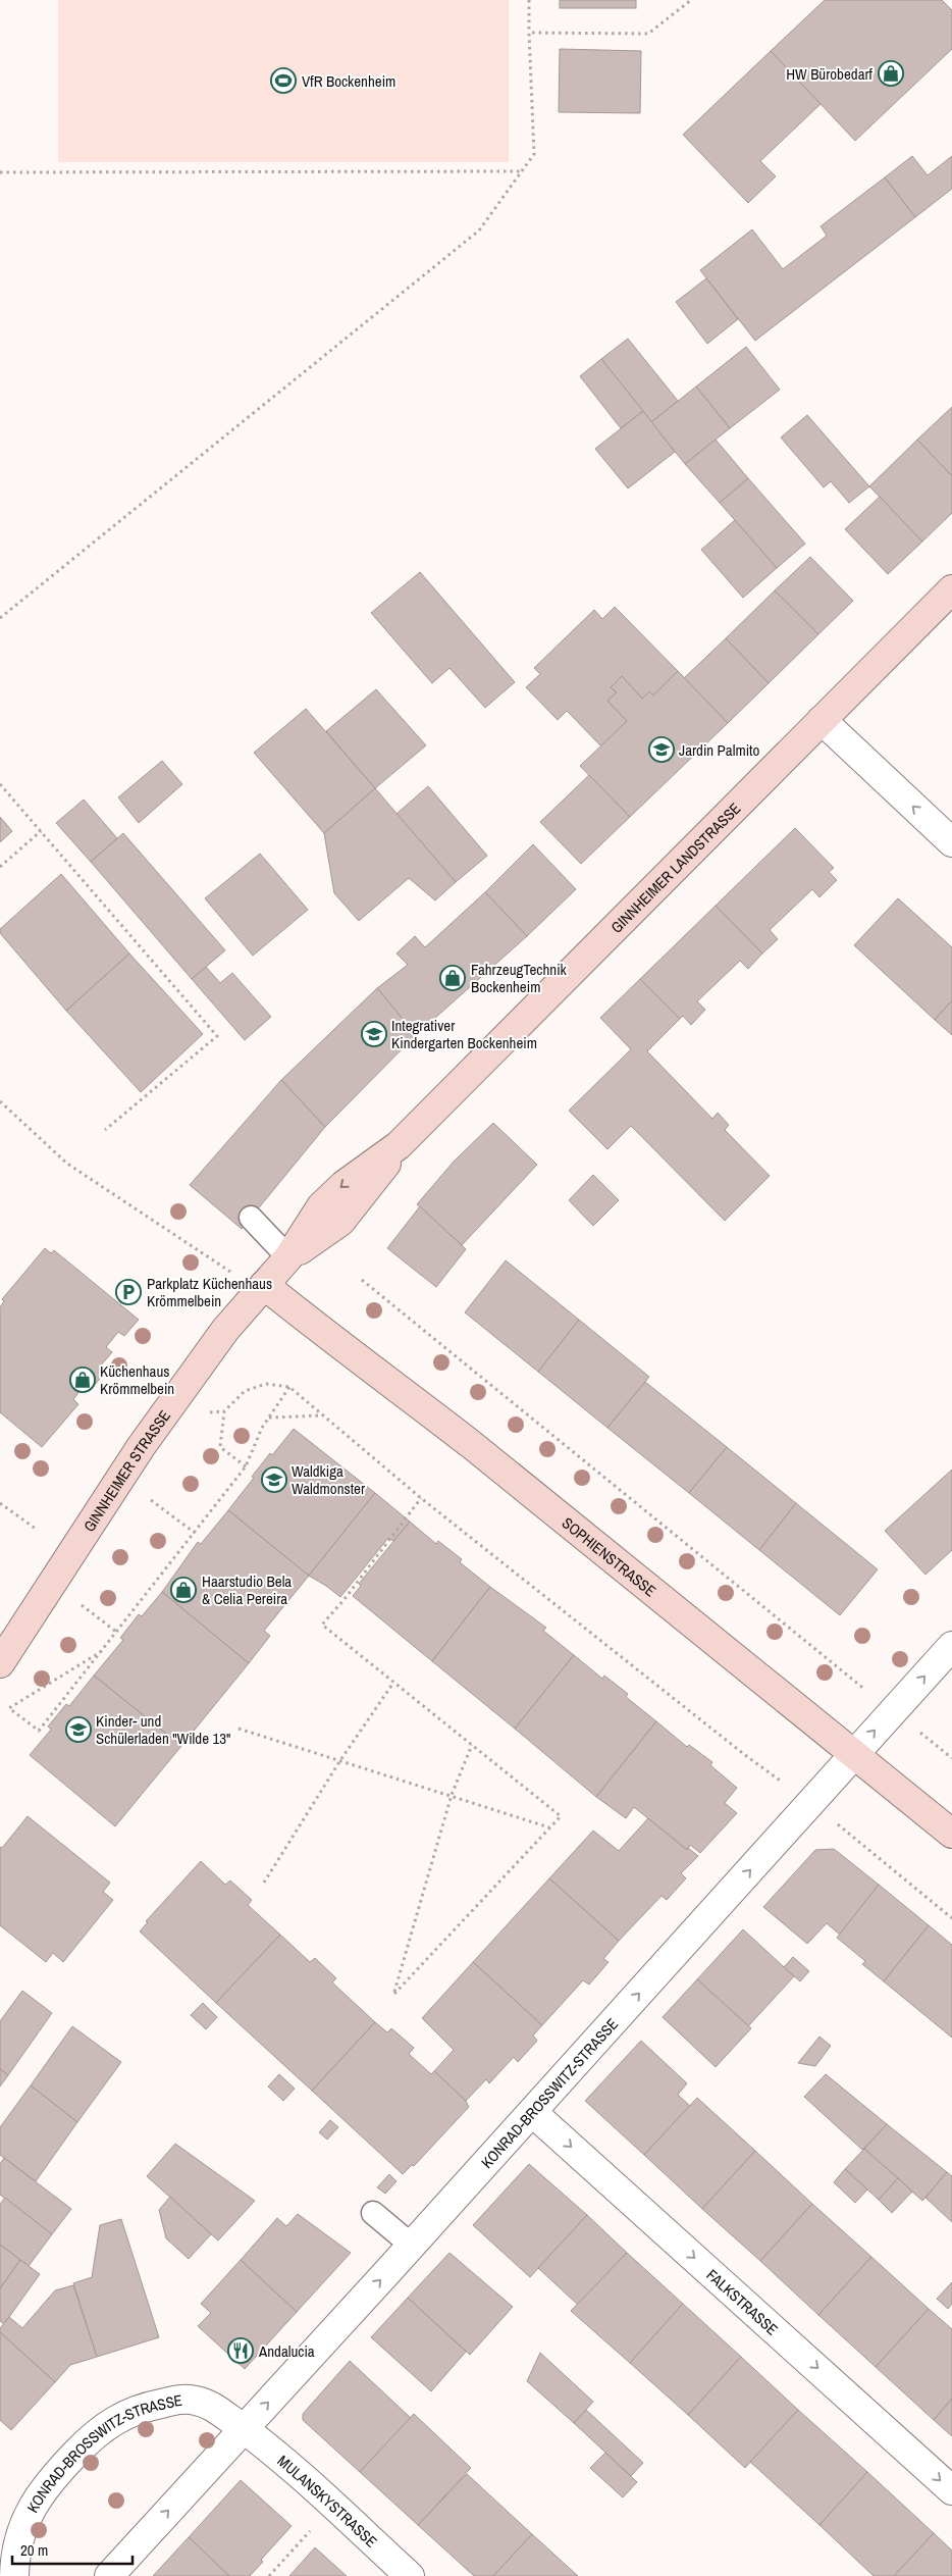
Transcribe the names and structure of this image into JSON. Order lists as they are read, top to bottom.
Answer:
{
  "streets": {
    "main road": ["GINNHEIMER LANDSTRASSE", "GINNHEIMER STRASSE", "SOPHIENSTRASSE"],
    "street": ["KONRAD-BROSSWITZ-STRASSE", "FALKSTRASSE", "MULANSKYSTRASSE"]
  },
  "crossings": [
    ["GINNHEIMER LANDSTRASSE", "GINNHEIMER STRASSE"],
    ["GINNHEIMER LANDSTRASSE", "SOPHIENSTRASSE"],
    ["GINNHEIMER STRASSE", "SOPHIENSTRASSE"],
    ["SOPHIENSTRASSE", "KONRAD-BROSSWITZ-STRASSE"],
    ["KONRAD-BROSSWITZ-STRASSE", "FALKSTRASSE"],
    ["KONRAD-BROSSWITZ-STRASSE", "MULANSKYSTRASSE"]
  ],
  "one_way": ["KONRAD-BROSSWITZ-STRASSE", "FALKSTRASSE"],
  "places": {
    "shop": [
      "HW Bürobedarf",
      "FahrzeugTechnik Bockenheim",
      "Küchenhaus Krömmelbein",
      "Haarstudio Bela & Celia Pereira"
    ],
    "sports": ["VfR Bockenheim"],
    "school or university": [
      "Jardin Palmito",
      "Integrativer Kindergarten Bockenheim",
      "Waldkiga Waldmonster",
      "Kinder- und Schülerladen \"Wilde 13\""
    ],
    "parking": ["Parkplatz Küchenhaus Krömmelbein"],
    "restaurant": ["Andalucia"]
  },
  "scale_bar": "20 m"
}
